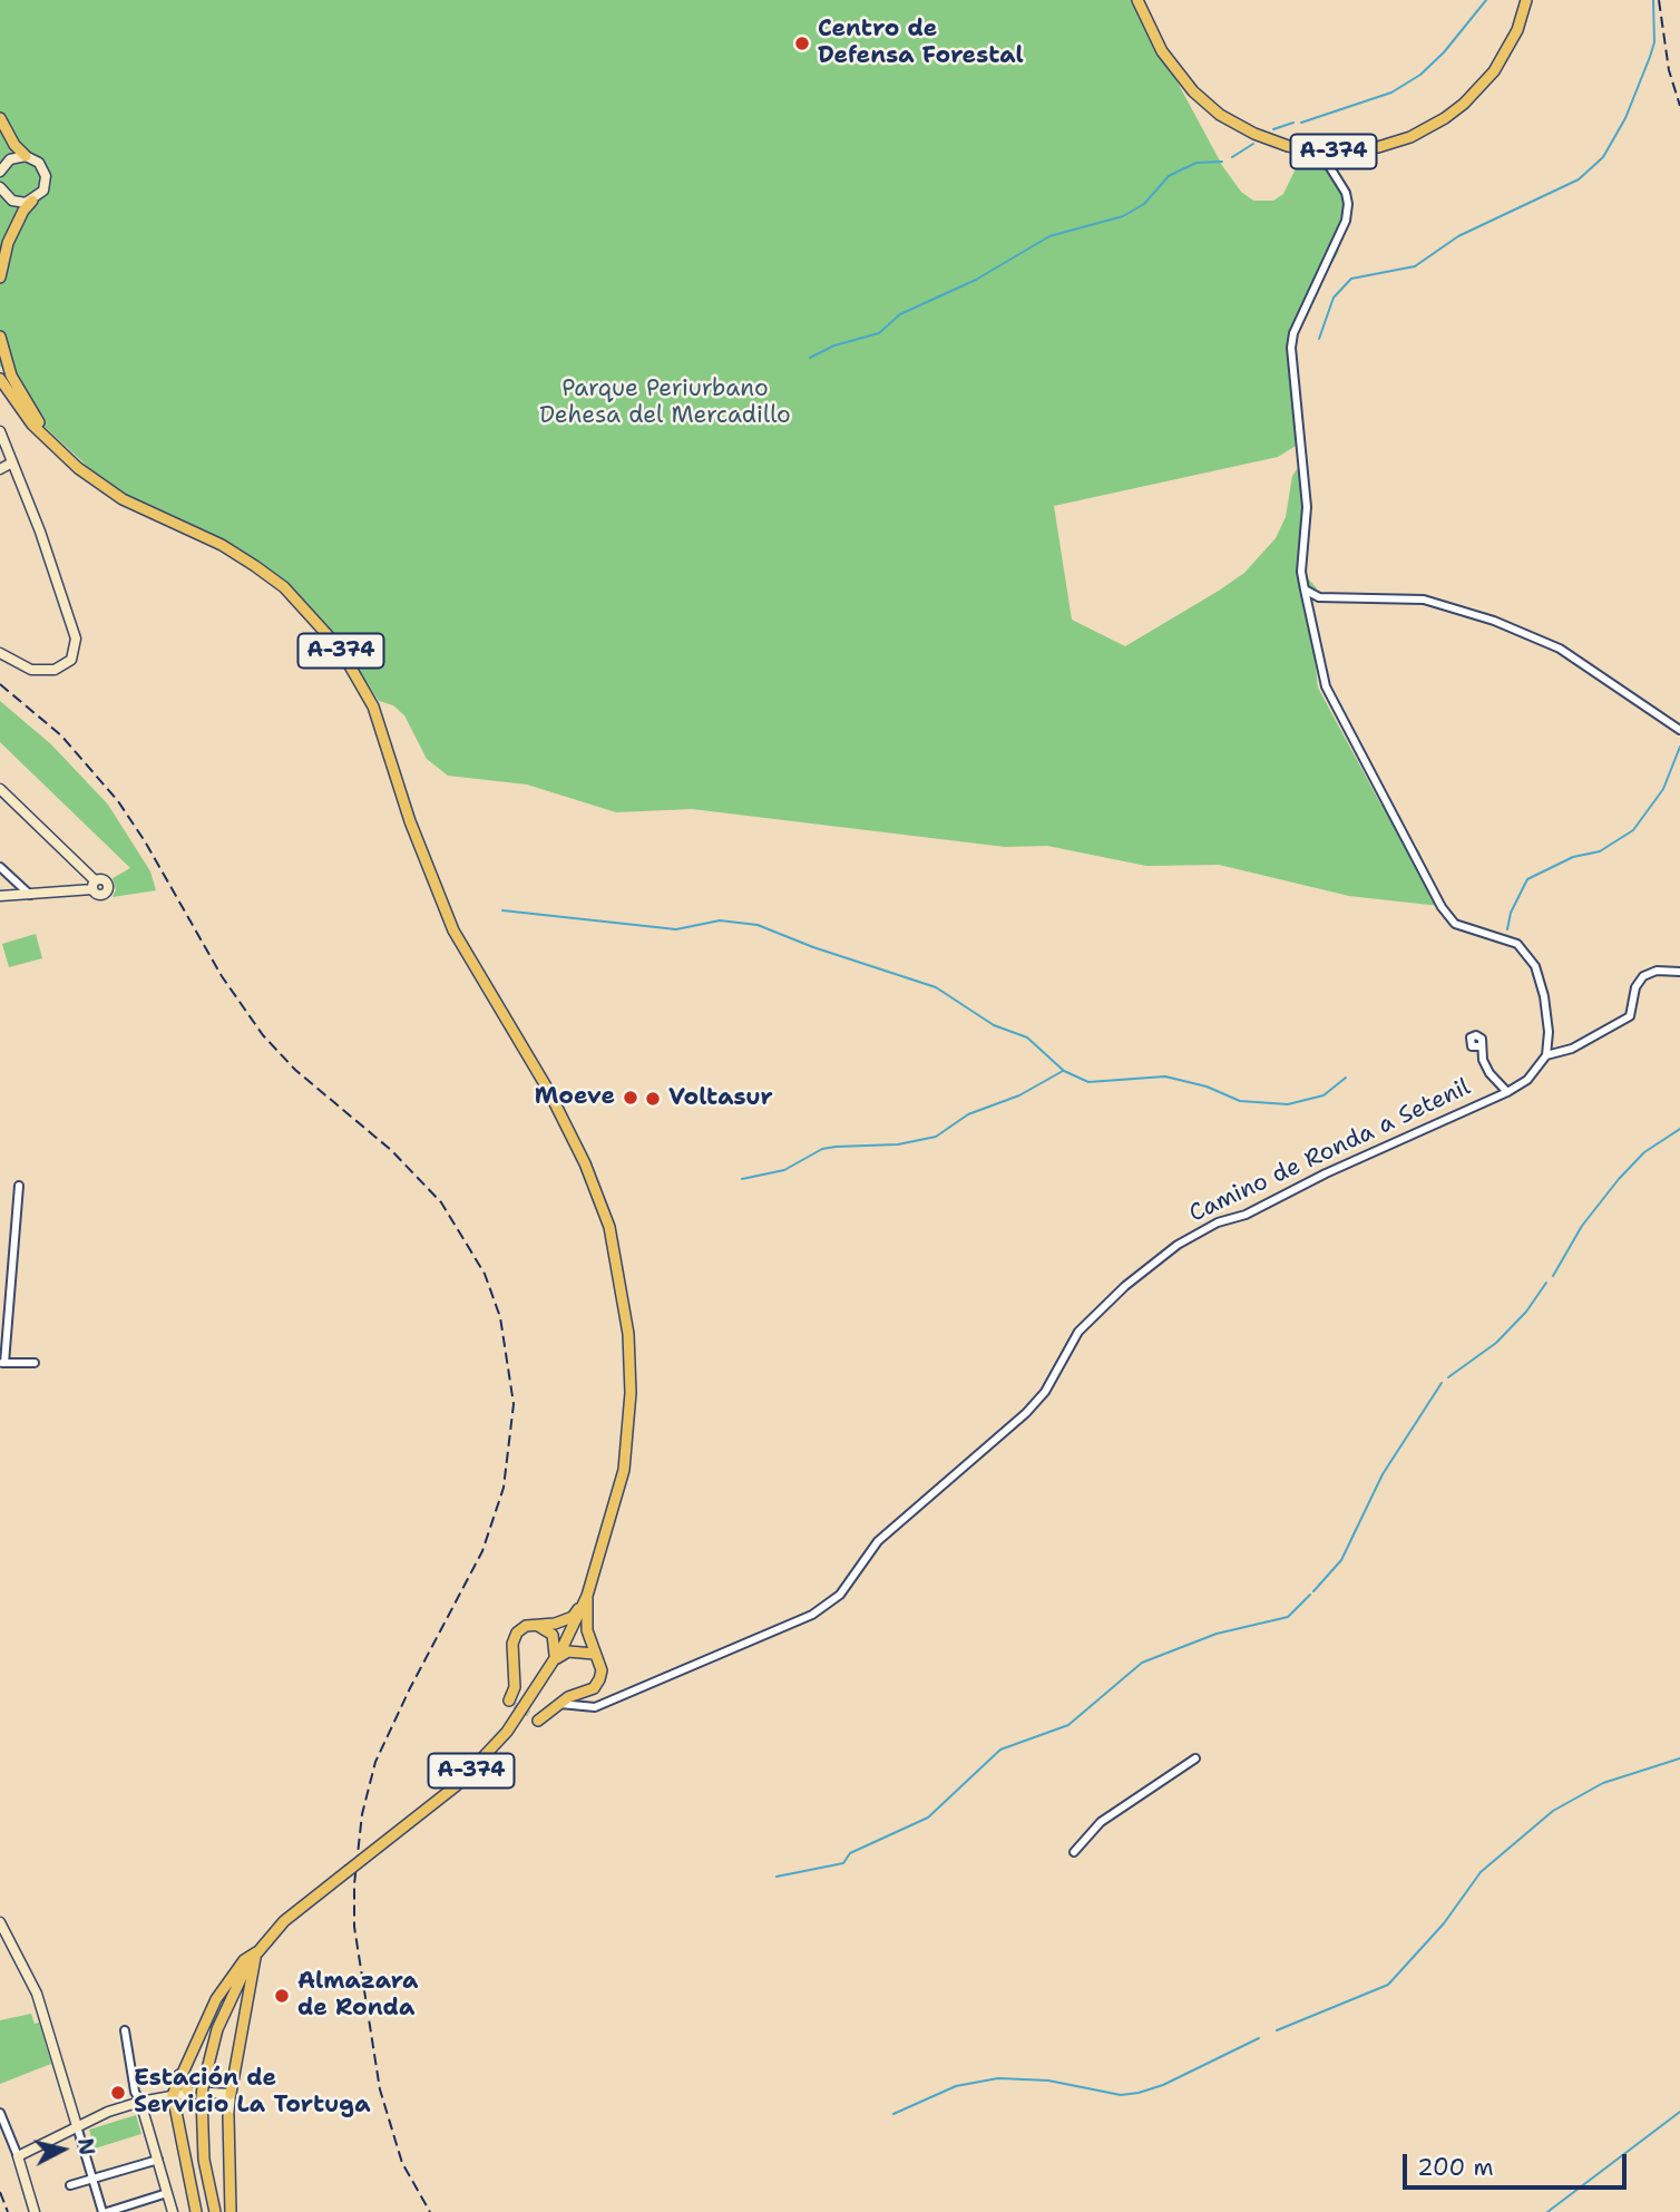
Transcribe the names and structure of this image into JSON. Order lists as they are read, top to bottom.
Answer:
{
  "streets": {
    "main road": ["A-374"],
    "street": ["Camino de Ronda a Setenil"]
  },
  "parks": ["Parque Periurbano Dehesa del Mercadillo"],
  "places": [
    "Centro de Defensa Forestal",
    "Moeve",
    "Voltasur",
    "Almazara de Ronda",
    "Estación de Servicio La Tortuga"
  ],
  "scale_bar": "200 m",
  "north": "right"
}
